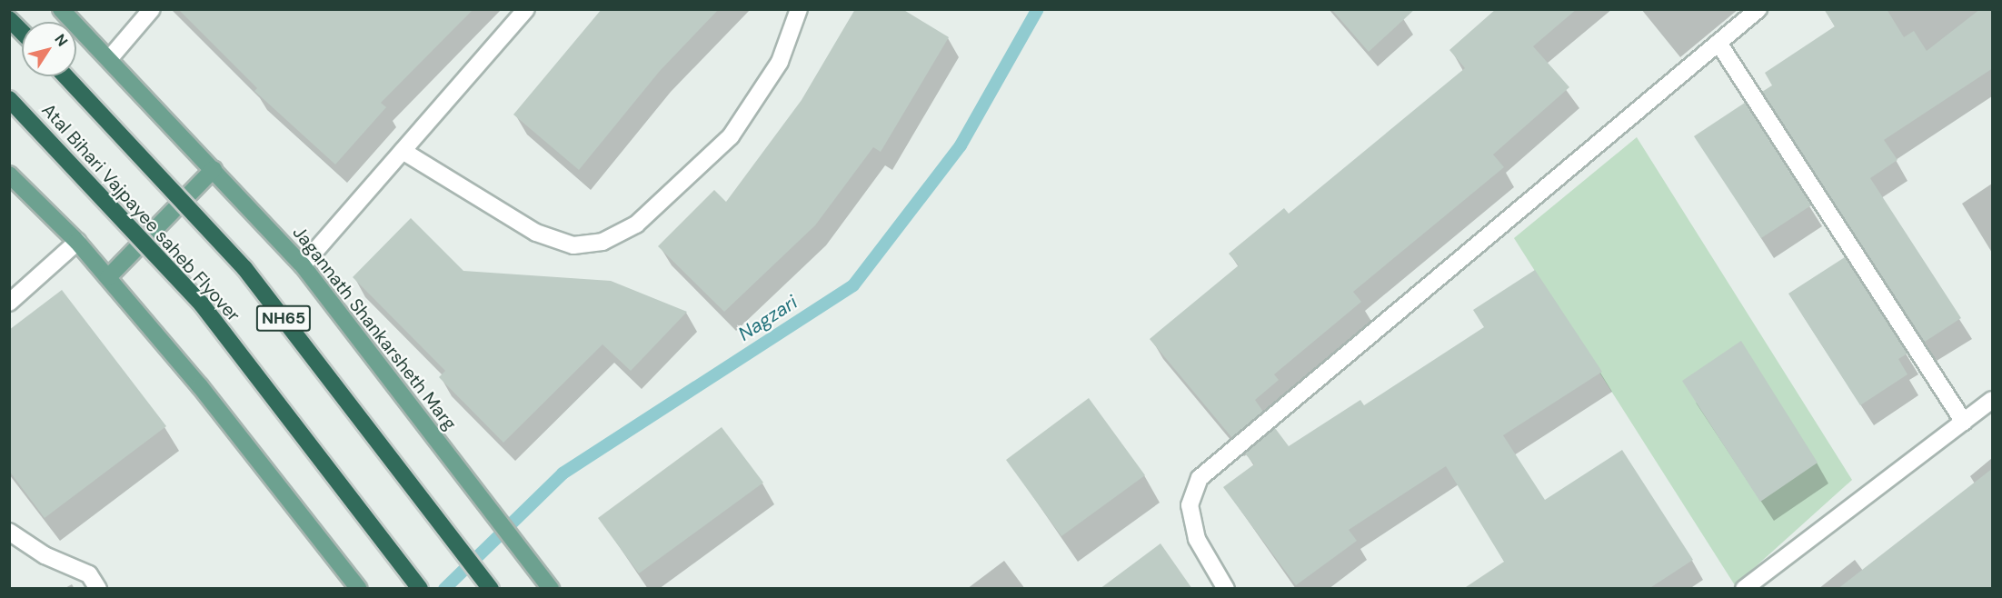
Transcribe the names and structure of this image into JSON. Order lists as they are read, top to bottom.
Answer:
{
  "streets": {
    "highway": ["Atal Bihari Vajpayee saheb Flyover", "NH65"],
    "main road": ["Jagannath Shankarsheth Marg"]
  },
  "water": ["Nagzari"],
  "north": "top right"
}
